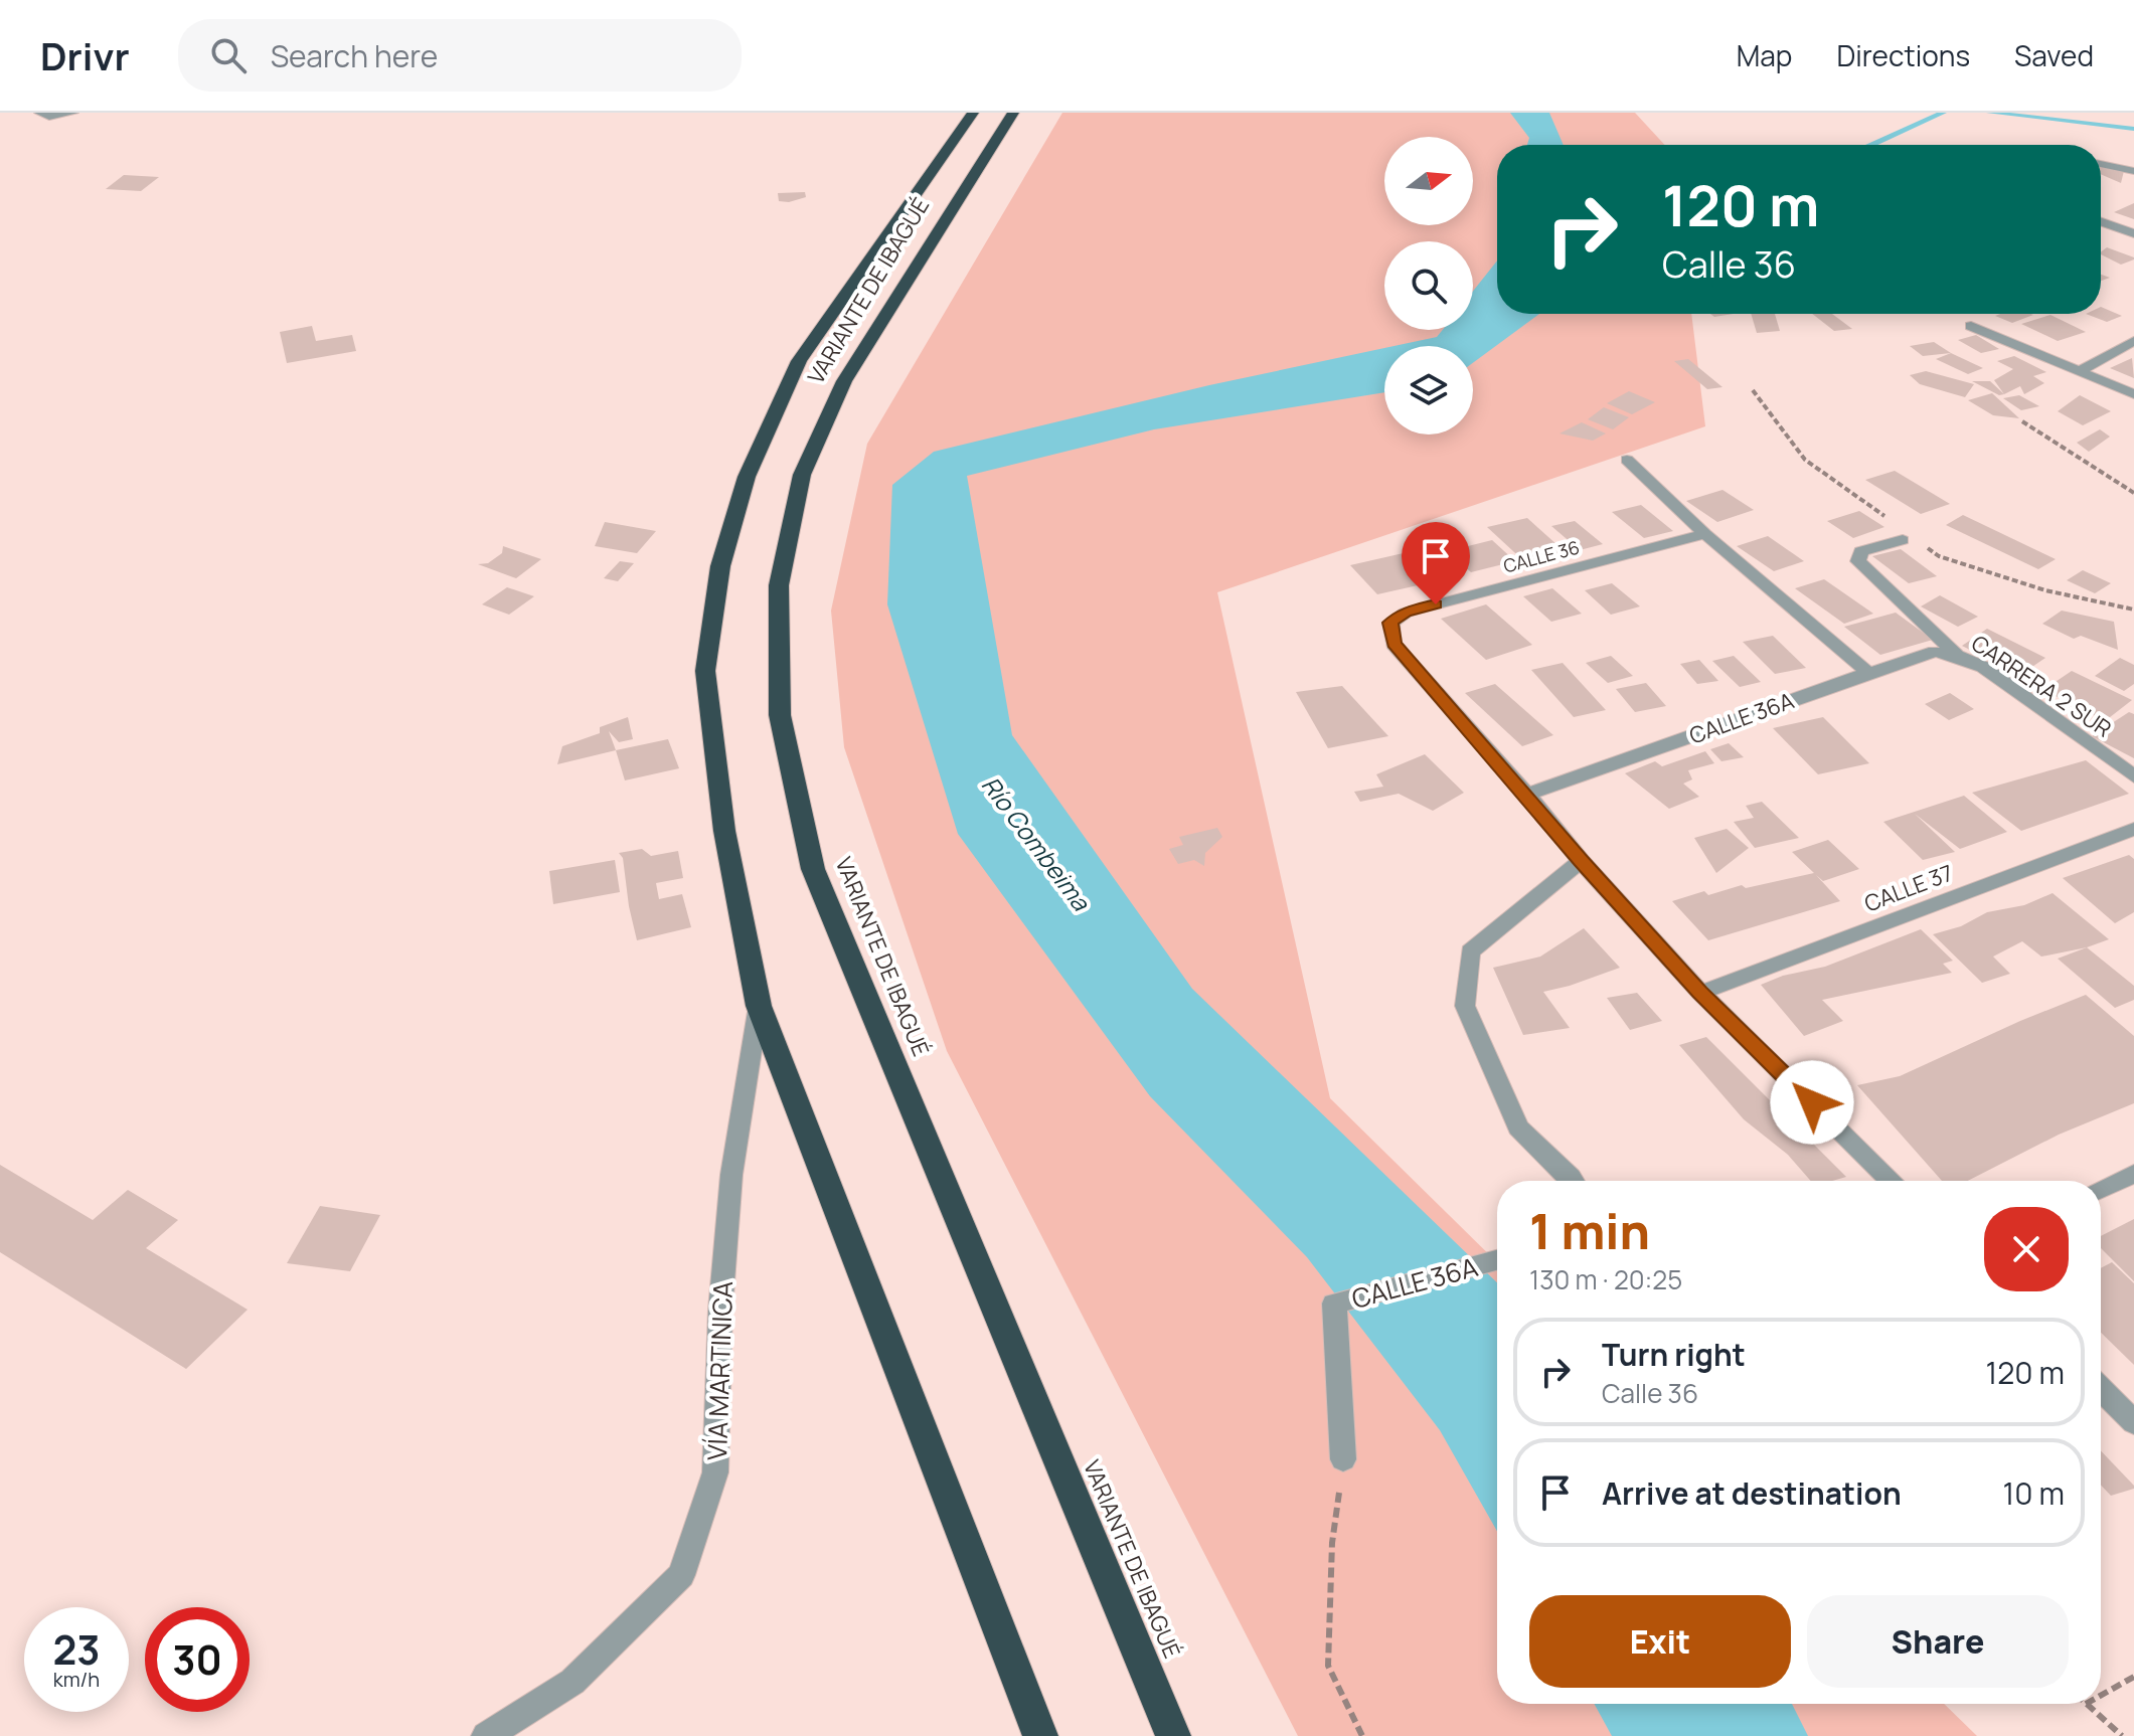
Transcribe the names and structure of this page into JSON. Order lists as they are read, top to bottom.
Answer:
{
  "streets": {
    "highway": ["VARIANTE DE IBAGUÉ"],
    "street": [
      "CALLE 36",
      "CARRERA 2 SUR",
      "CALLE 36A",
      "CALLE 37",
      "VÍA MARTINICA"
    ]
  },
  "crossings": [
    ["VARIANTE DE IBAGUÉ", "VÍA MARTINICA"],
    ["CALLE 36", "CALLE 36A"],
    ["CARRERA 2 SUR", "CALLE 36A"]
  ],
  "water": ["Río Combeima"],
  "north": "right",
  "page": {
    "header": "Drivr",
    "search": "Search here",
    "nav": ["Map", "Directions", "Saved"],
    "turn": ["120 m", "Calle 36"],
    "heading": ["1 min", "130 m · 20:25"],
    "list": [
      {
        "name": "Turn right",
        "note": "Calle 36",
        "value": "120 m"
      },
      {
        "name": "Arrive at destination",
        "value": "10 m"
      }
    ],
    "buttons": ["Exit", "Share"],
    "speed": "23 km/h",
    "limit": "30"
  }
}
